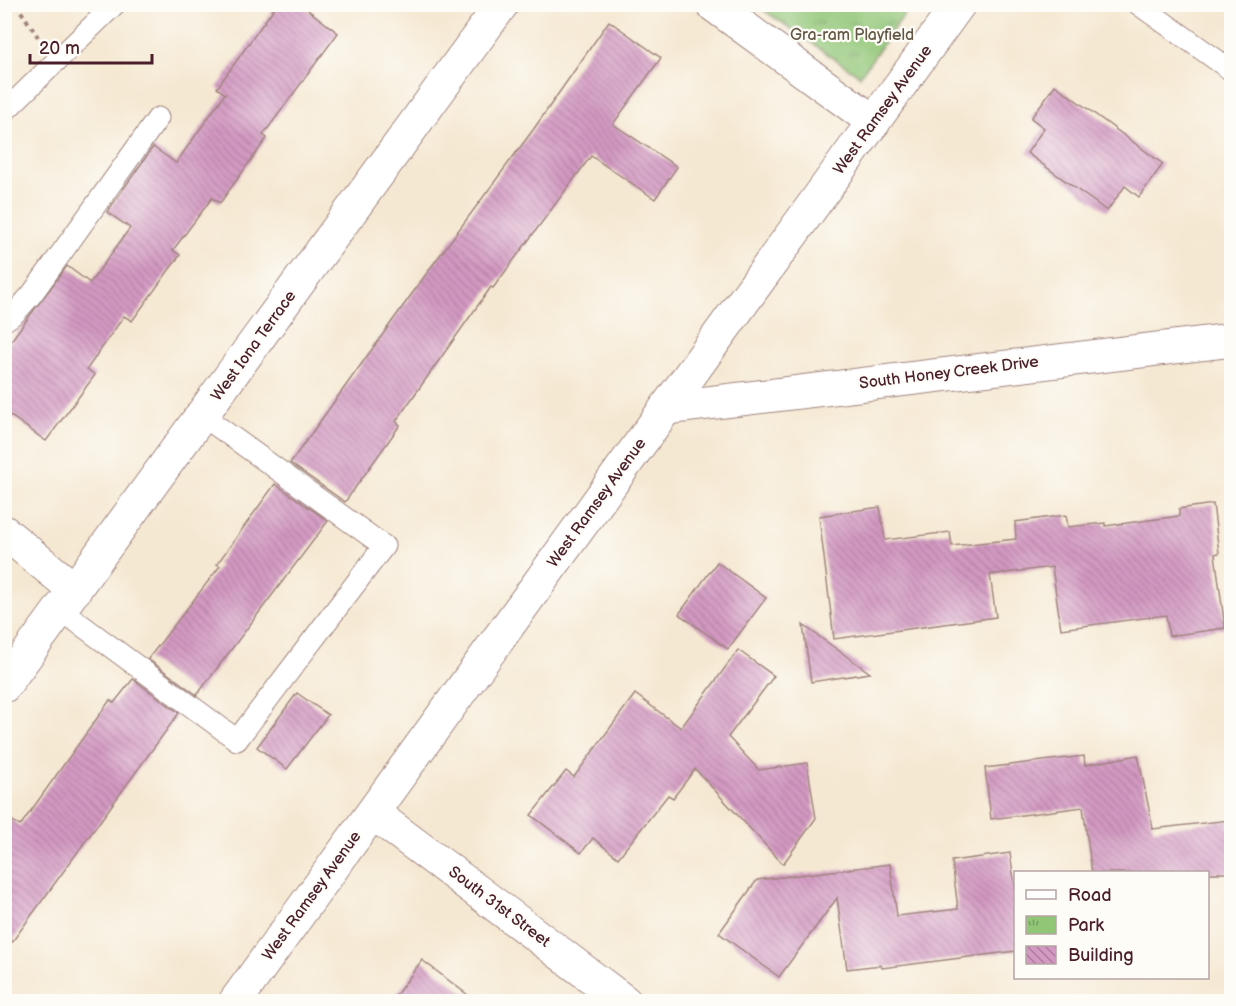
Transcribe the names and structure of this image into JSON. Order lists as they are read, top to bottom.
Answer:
{
  "streets": {
    "street": [
      "West Ramsey Avenue",
      "West Iona Terrace",
      "South Honey Creek Drive",
      "South 31st Street"
    ]
  },
  "crossings": [
    ["West Ramsey Avenue", "South Honey Creek Drive"],
    ["West Ramsey Avenue", "South 31st Street"]
  ],
  "parks": ["Gra-ram Playfield"],
  "legend": ["Road", "Park", "Building"],
  "scale_bar": "20 m"
}
